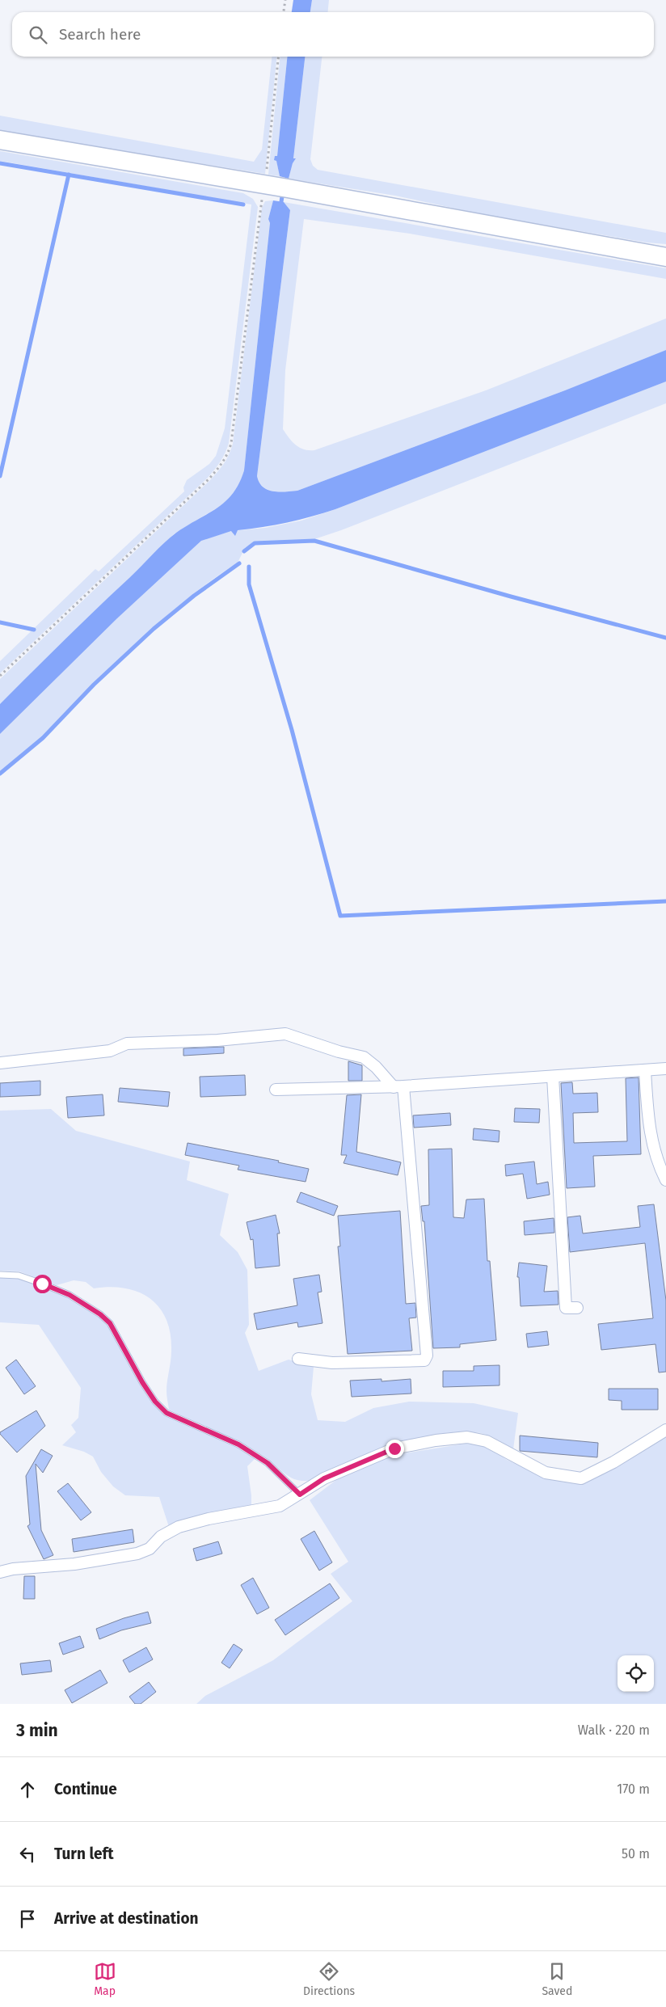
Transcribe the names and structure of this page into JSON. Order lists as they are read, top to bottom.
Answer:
{
  "page": {
    "search": "Search here",
    "heading": ["3 min", "Walk · 220 m"],
    "list": [
      ["Continue", "170 m"],
      ["Turn left", "50 m"],
      "Arrive at destination"
    ],
    "nav": ["Map", "Directions", "Saved"]
  }
}
